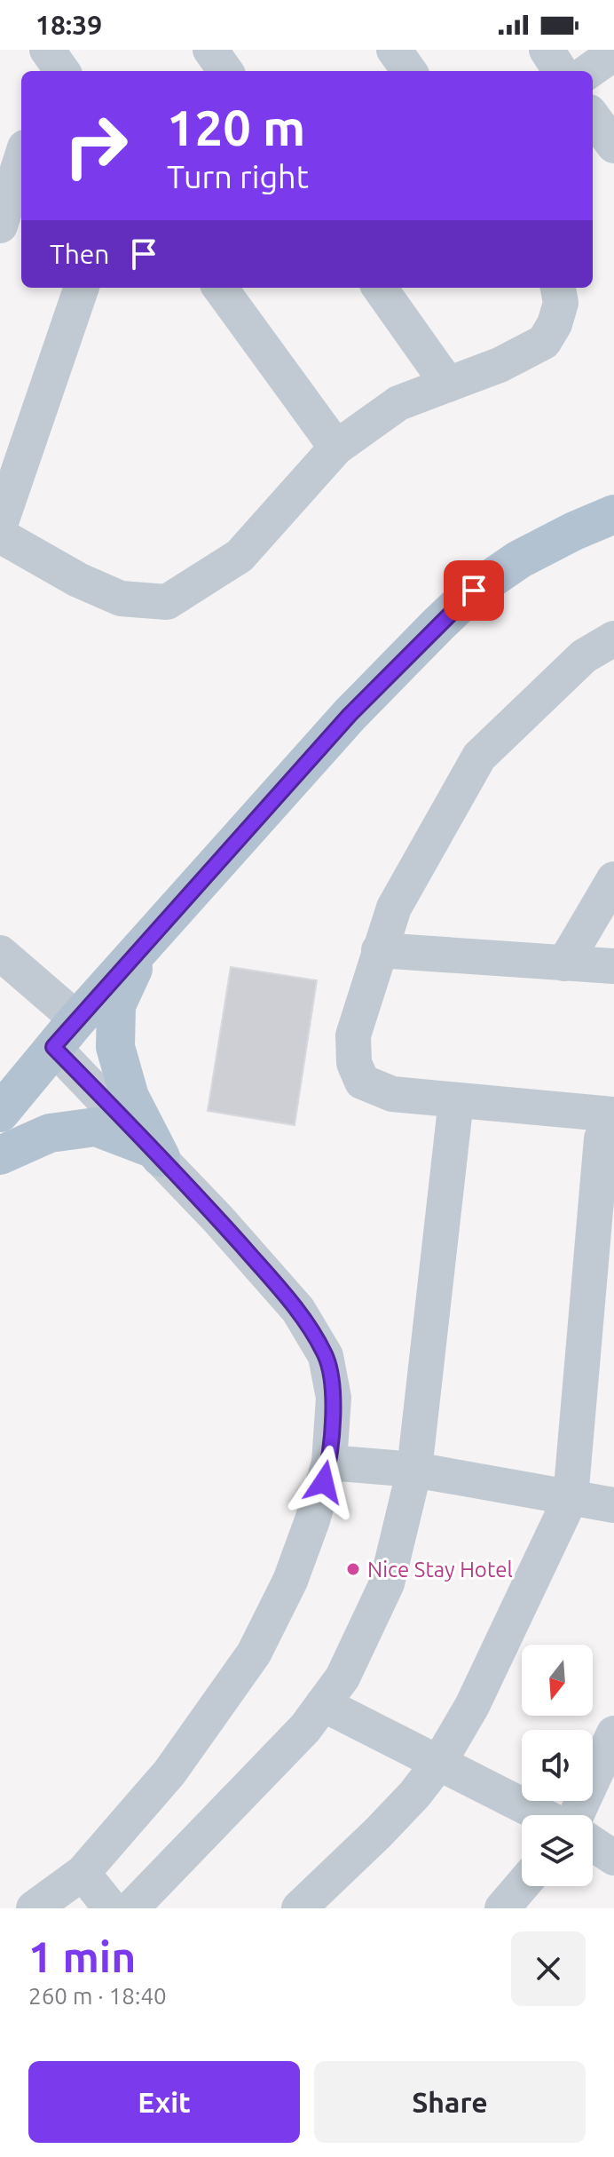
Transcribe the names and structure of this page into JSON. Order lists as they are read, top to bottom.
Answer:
{
  "places": ["Nice Stay Hotel"],
  "north": "bottom",
  "page": {
    "status": "18:39",
    "turn": ["120 m", "Turn right"],
    "then": "Then",
    "heading": ["1 min", "260 m · 18:40"],
    "buttons": ["Exit", "Share"]
  }
}
